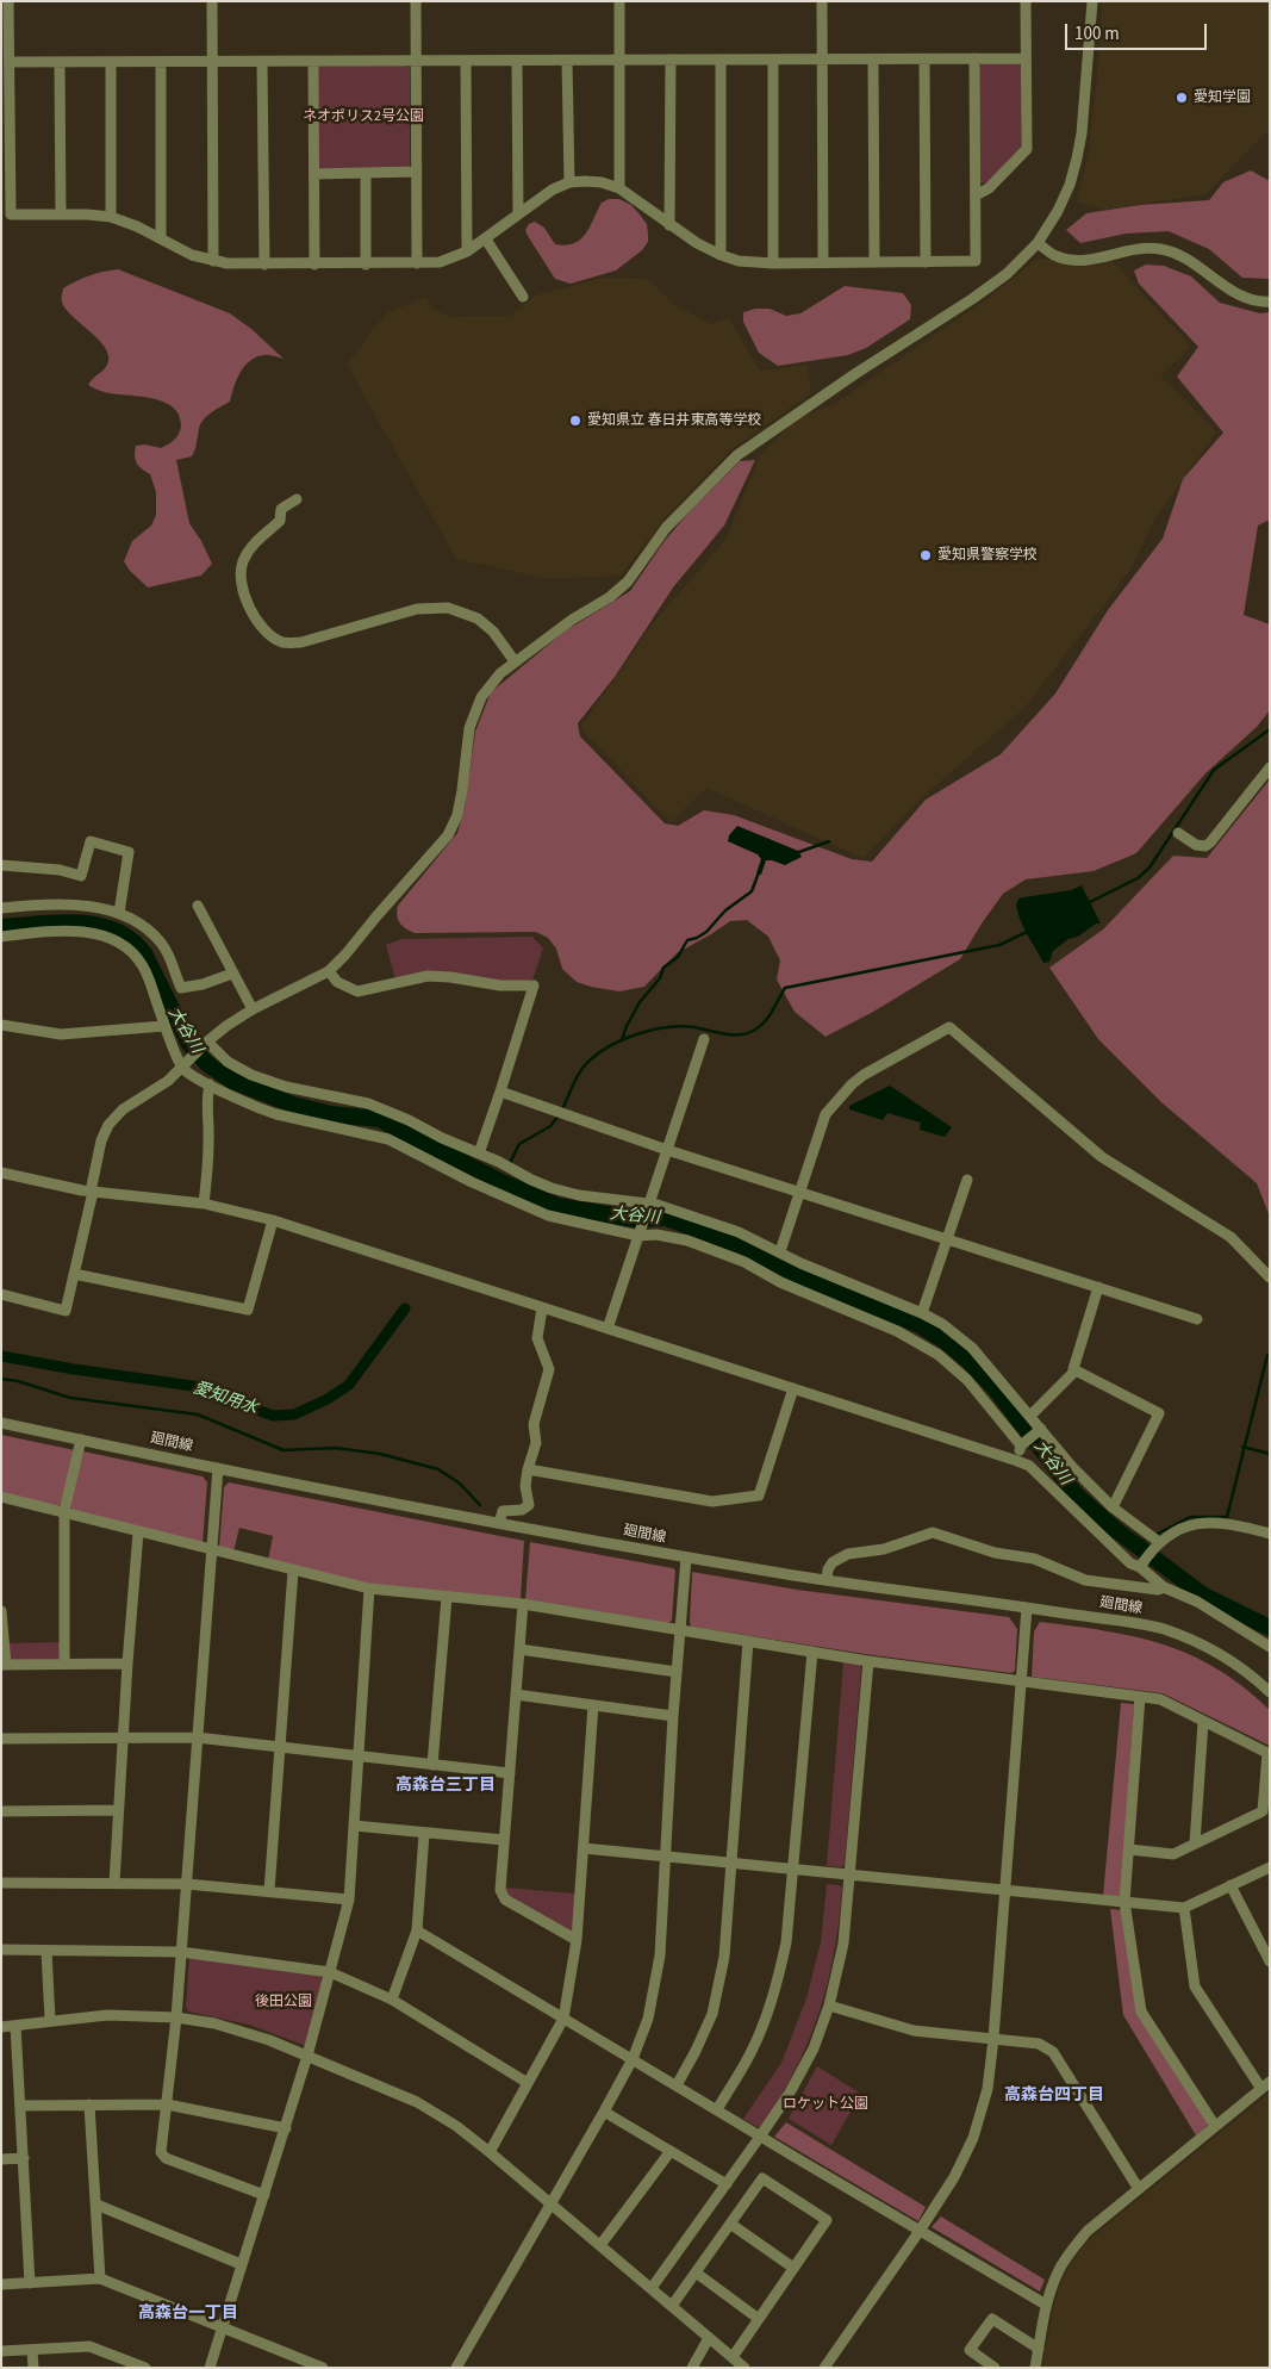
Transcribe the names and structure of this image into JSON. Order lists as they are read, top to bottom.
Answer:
{
  "streets": {
    "street": ["廻間線"]
  },
  "districts": ["高森台三丁目", "高森台四丁目", "高森台一丁目"],
  "water": ["大谷川", "愛知用水"],
  "parks": ["ネオポリス2号公園", "後田公園", "ロケット公園"],
  "places": ["愛知学園", "愛知県立 春日井東高等学校", "愛知県警察学校"],
  "scale_bar": "100 m"
}
